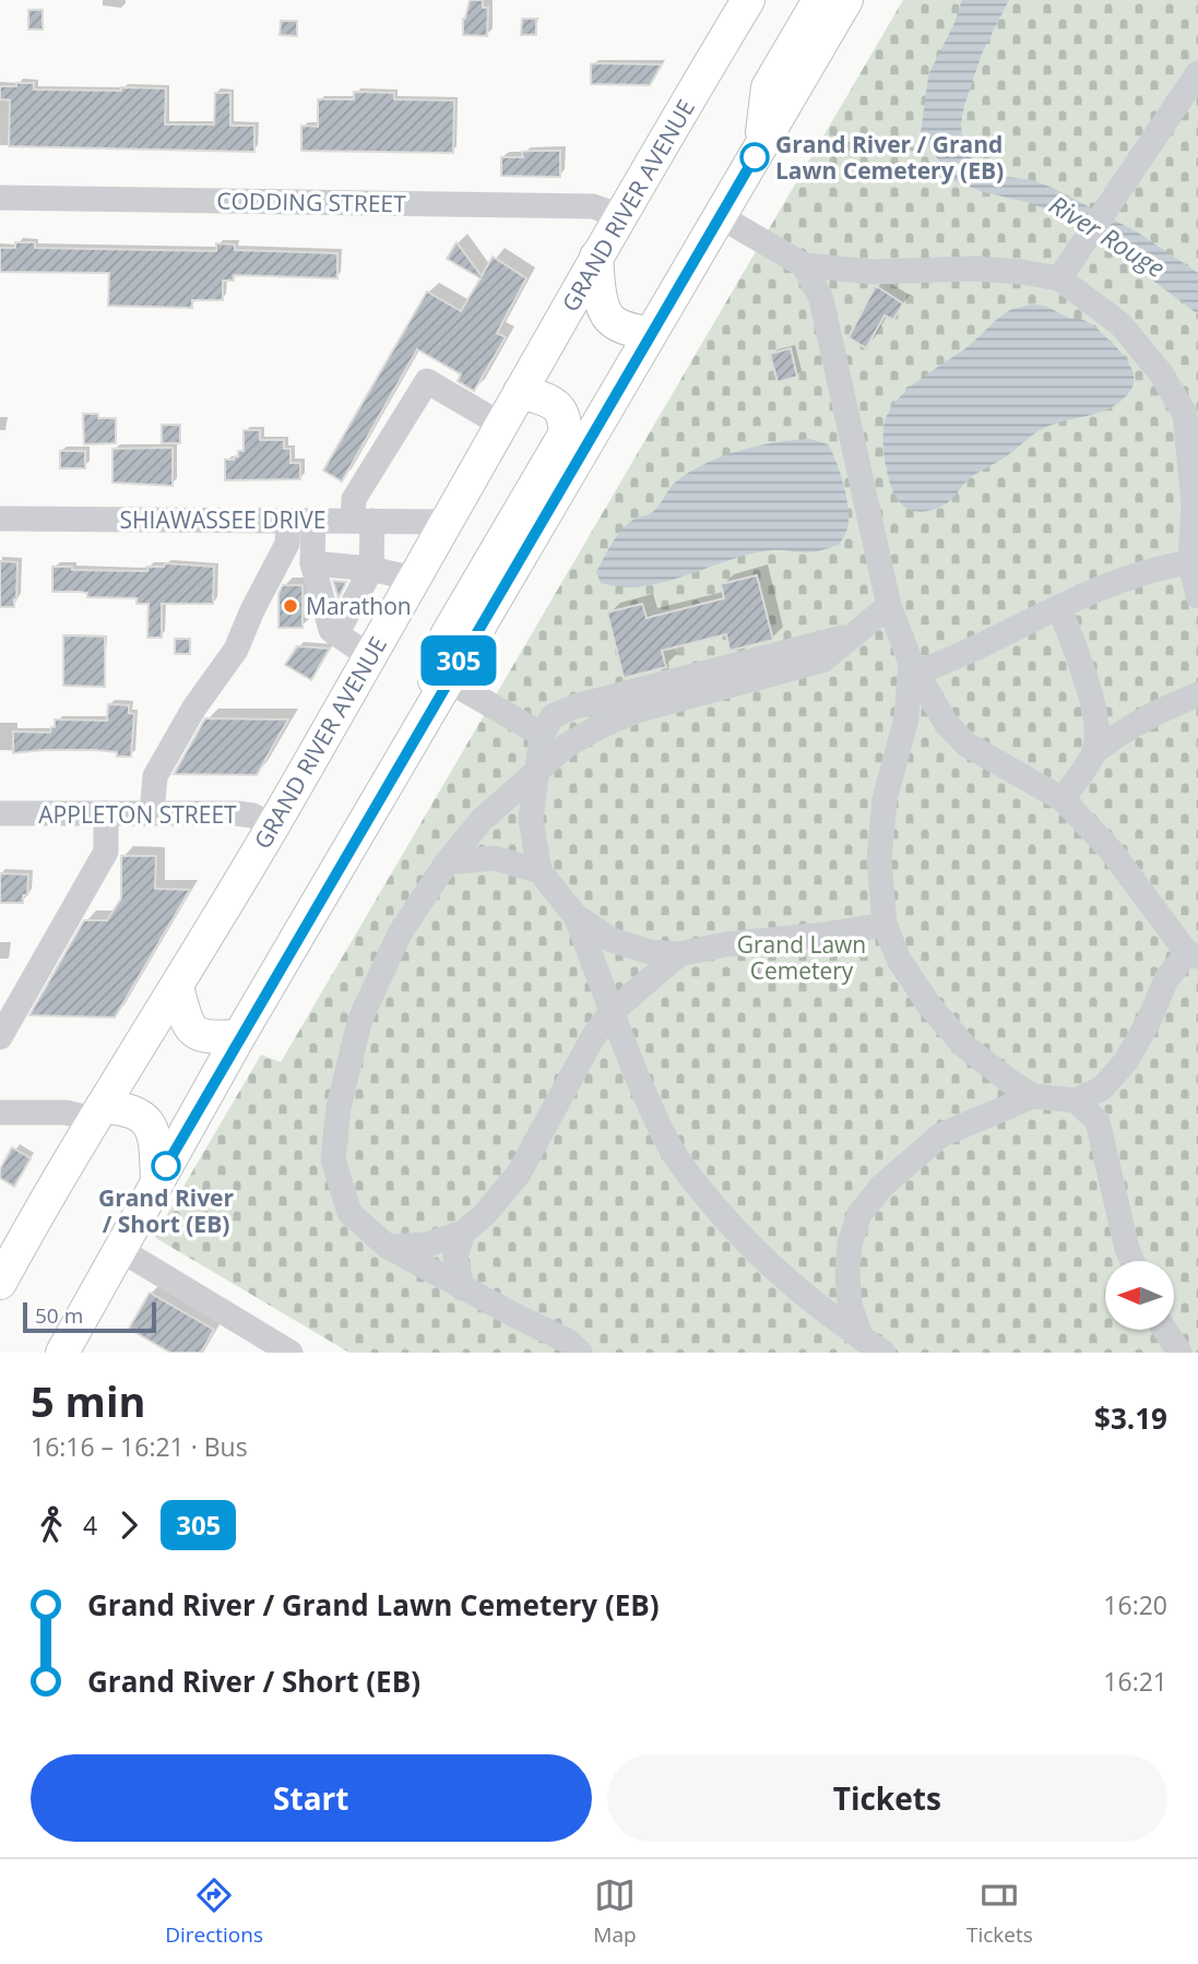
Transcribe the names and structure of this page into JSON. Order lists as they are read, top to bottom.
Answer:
{
  "streets": {
    "main road": ["GRAND RIVER AVENUE"],
    "street": ["CODDING STREET", "SHIAWASSEE DRIVE", "APPLETON STREET"]
  },
  "crossings": [
    ["CODDING STREET", "GRAND RIVER AVENUE"],
    ["GRAND RIVER AVENUE", "SHIAWASSEE DRIVE"],
    ["GRAND RIVER AVENUE", "APPLETON STREET"]
  ],
  "water": ["River Rouge"],
  "parks": ["Grand Lawn Cemetery"],
  "places": ["Grand River / Grand Lawn Cemetery (EB)", "Marathon", "Grand River / Short (EB)"],
  "lines": ["bus line 305"],
  "scale_bar": "50 m",
  "north": "left",
  "page": {
    "on_map": "305",
    "scale": "50 m",
    "heading": ["5 min", "16:16 – 16:21 · Bus", "$3.19"],
    "legs": ["4", "305"],
    "list": [
      {
        "name": "Grand River / Grand Lawn Cemetery (EB)",
        "value": "16:20"
      },
      {
        "name": "Grand River / Short (EB)",
        "value": "16:21"
      }
    ],
    "buttons": ["Start", "Tickets"],
    "tabs": ["Directions", "Map", "Tickets"]
  }
}
